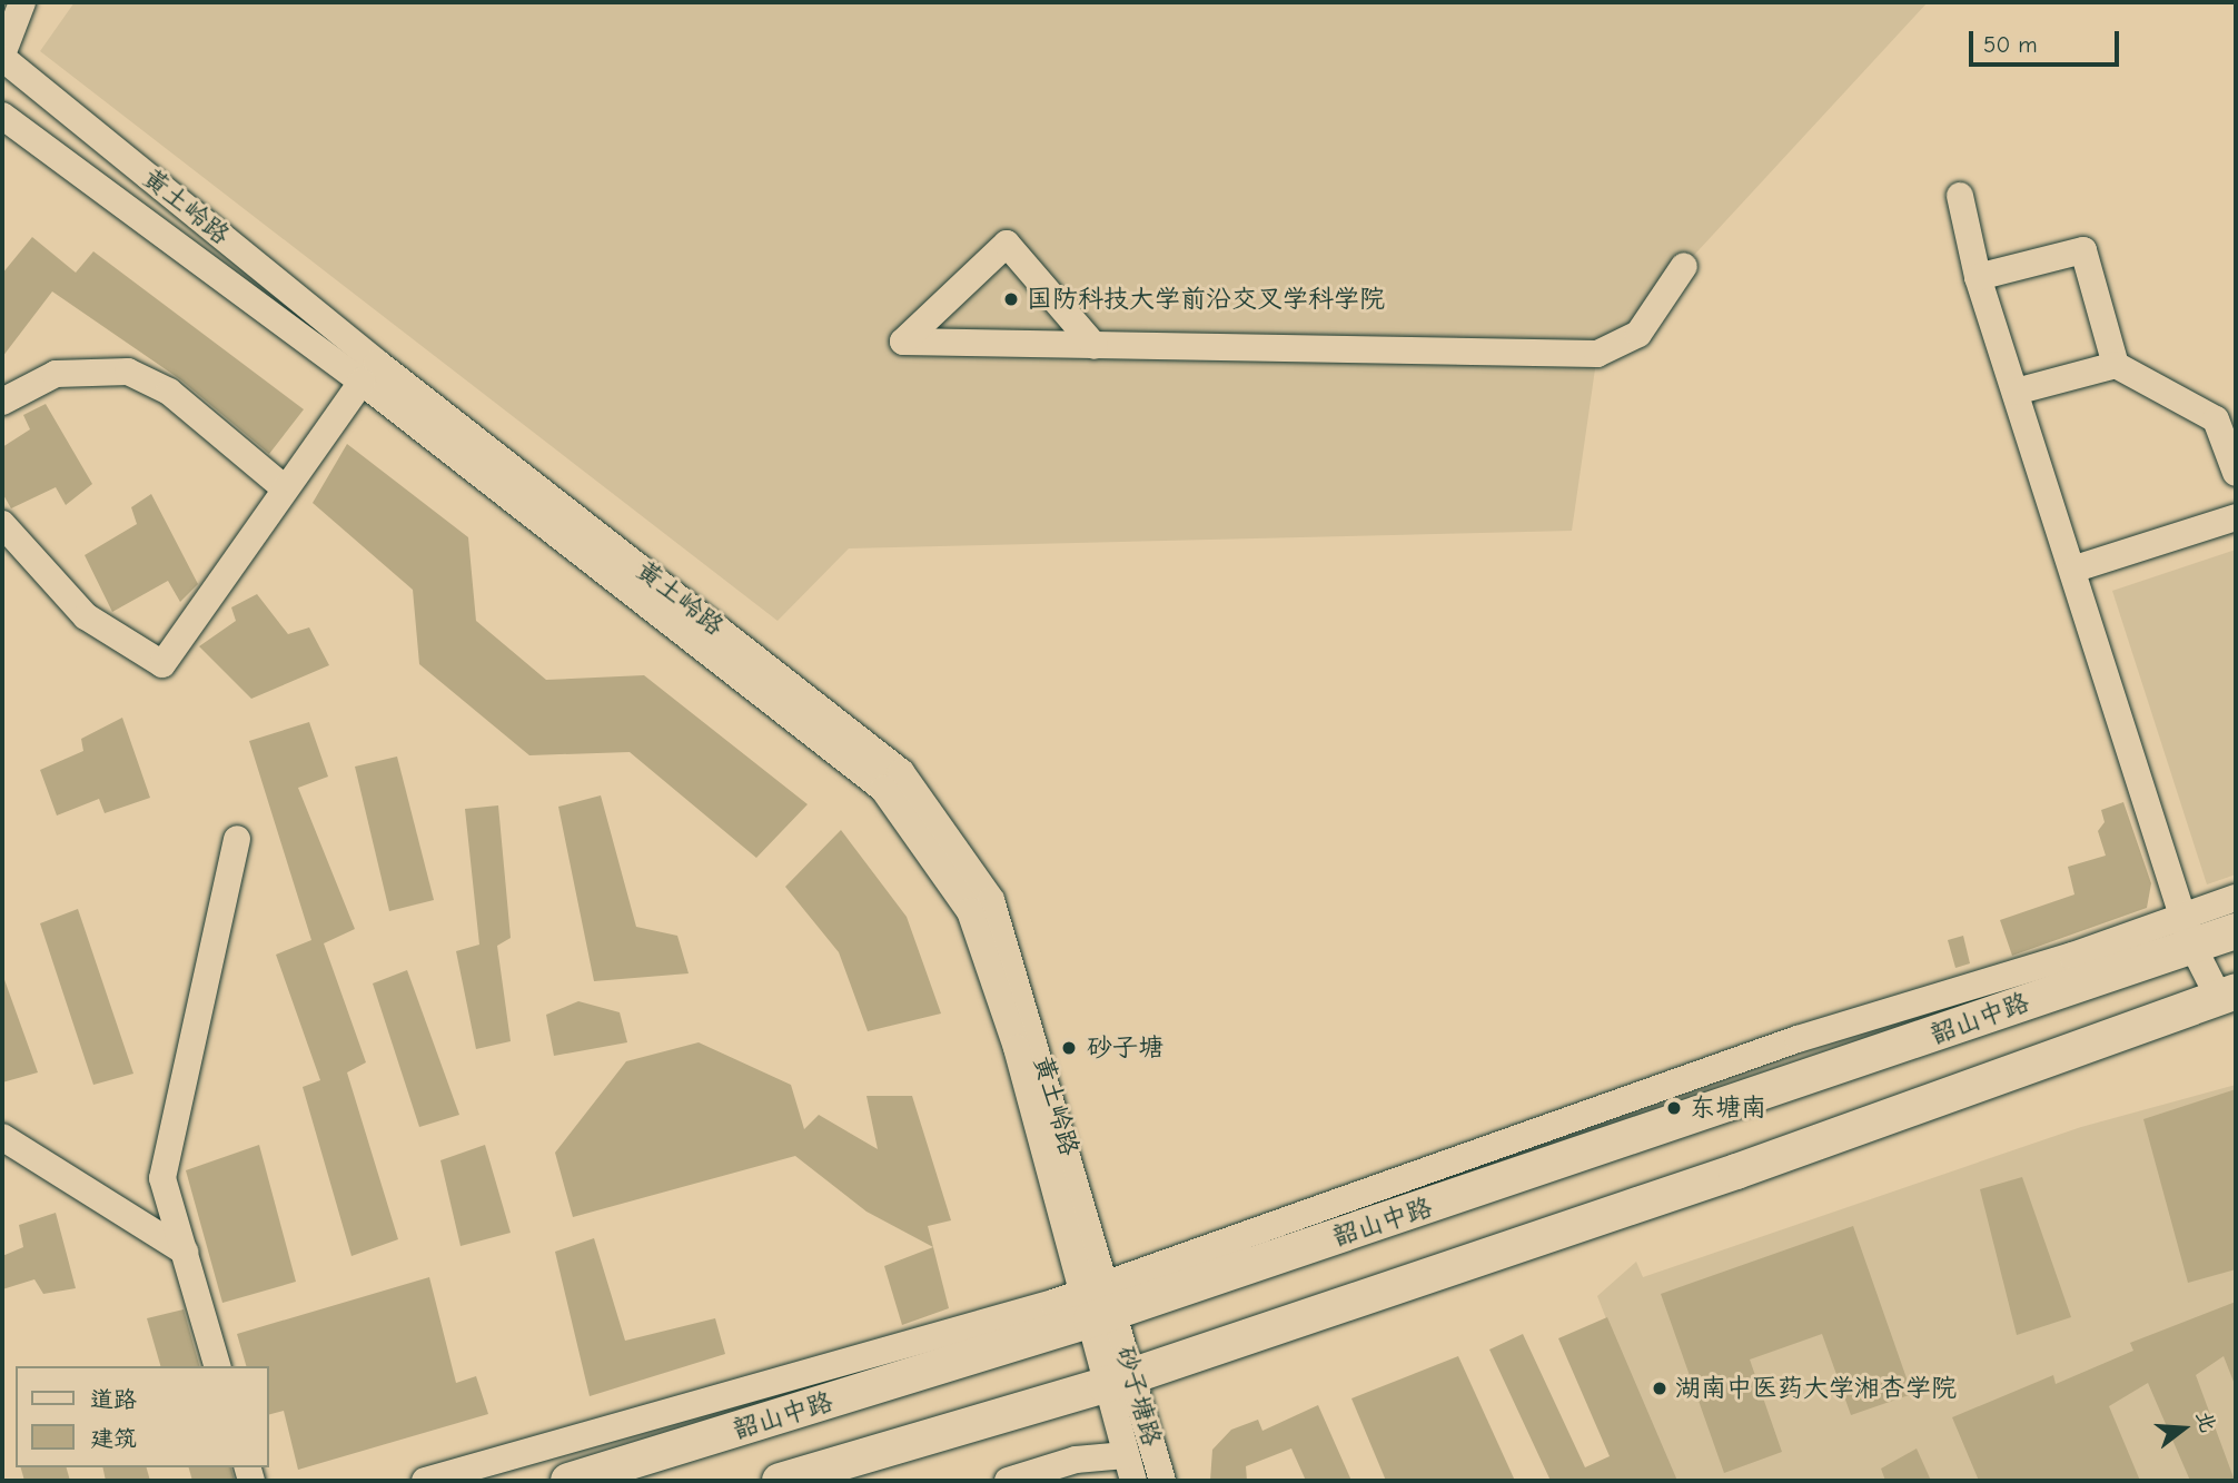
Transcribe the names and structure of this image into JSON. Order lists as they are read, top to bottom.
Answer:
{
  "streets": {
    "main road": ["韶山中路"],
    "street": ["黄土岭路", "砂子塘路"]
  },
  "crossings": [
    ["黄土岭路", "韶山中路"],
    ["黄土岭路", "砂子塘路"],
    ["韶山中路", "砂子塘路"]
  ],
  "places": [
    "国防科技大学前沿交叉学科学院",
    "砂子塘",
    "东塘南",
    "湖南中医药大学湘杏学院"
  ],
  "legend": ["道路", "建筑"],
  "scale_bar": "50 m",
  "north": "right"
}
